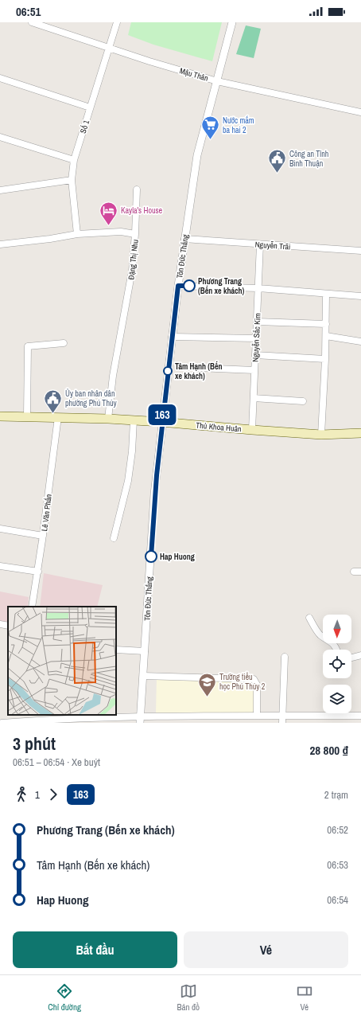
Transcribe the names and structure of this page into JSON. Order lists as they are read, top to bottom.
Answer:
{
  "streets": {
    "main road": ["Thủ Khoa Huân"],
    "street": [
      "Mậu Thân",
      "Số 1",
      "Nguyễn Trãi",
      "Tôn Đức Thắng",
      "Đặng Thị Nhu",
      "Nguyễn Sắc Kim",
      "Lê Văn Phấn"
    ]
  },
  "crossings": [
    ["Mậu Thân", "Số 1"],
    ["Mậu Thân", "Tôn Đức Thắng"],
    ["Số 1", "Đặng Thị Nhu"],
    ["Nguyễn Trãi", "Tôn Đức Thắng"],
    ["Nguyễn Trãi", "Nguyễn Sắc Kim"],
    ["Tôn Đức Thắng", "Thủ Khoa Huân"],
    ["Đặng Thị Nhu", "Thủ Khoa Huân"],
    ["Nguyễn Sắc Kim", "Thủ Khoa Huân"],
    ["Thủ Khoa Huân", "Lê Văn Phấn"]
  ],
  "places": {
    "supermarket": ["Nước mắm ba hai 2"],
    "public building": ["Công an Tỉnh Bình Thuận", "Ủy ban nhân dân phường Phú Thủy"],
    "hotel": ["Kayla's House"],
    "other": ["Phương Trang (Bến xe khách)", "Tâm Hạnh (Bến xe khách)", "Hap Huong"],
    "school or university": ["Trường tiểu học Phú Thủy 2"]
  },
  "lines": ["bus line 163"],
  "north": "bottom",
  "page": {
    "status": "06:51",
    "on_map": "163",
    "heading": ["3 phút", "06:51 – 06:54 · Xe buýt", "28 800 ₫"],
    "legs": ["1", "163", "2 trạm"],
    "list": [
      {
        "name": "Phương Trang (Bến xe khách)",
        "value": "06:52"
      },
      {
        "name": "Tâm Hạnh (Bến xe khách)",
        "value": "06:53"
      },
      {
        "name": "Hap Huong",
        "value": "06:54"
      }
    ],
    "buttons": ["Bắt đầu", "Vé"],
    "tabs": ["Chỉ đường", "Bản đồ", "Vé"]
  }
}
